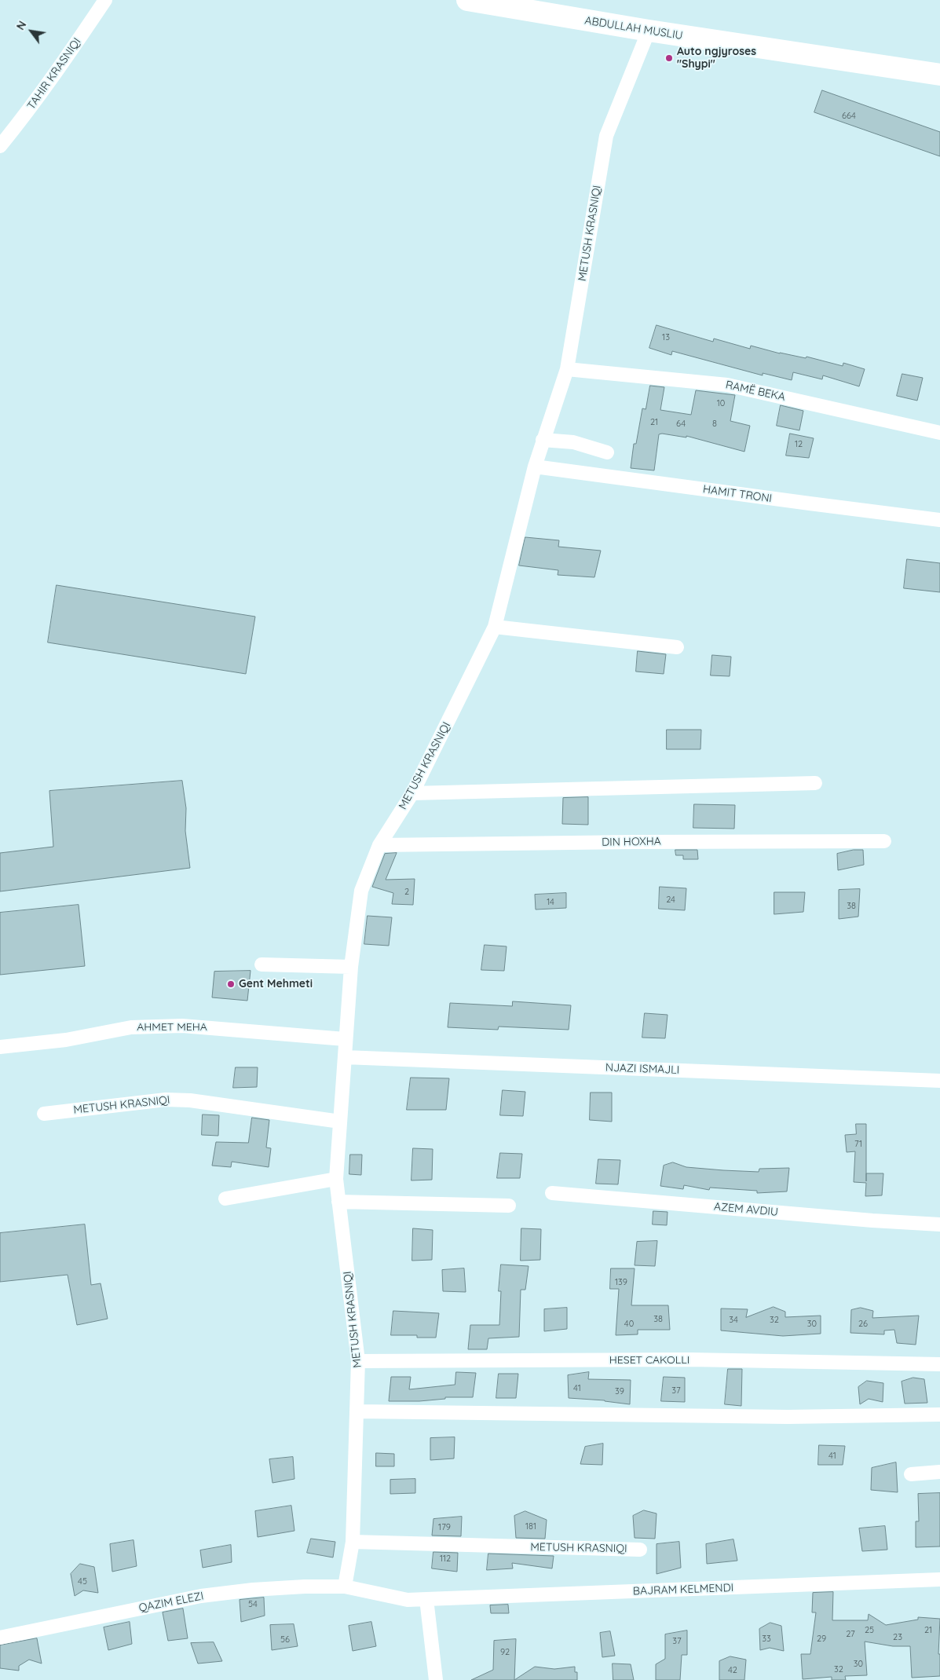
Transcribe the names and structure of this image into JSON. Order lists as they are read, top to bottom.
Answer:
{
  "streets": {
    "main road": ["ABDULLAH MUSLIU"],
    "street": [
      "TAHIR KRASNIQI",
      "METUSH KRASNIQI",
      "RAMË BEKA",
      "HAMIT TRONI",
      "DIN HOXHA",
      "AHMET MEHA",
      "NJAZI ISMAJLI",
      "AZEM AVDIU",
      "HESET CAKOLLI",
      "BAJRAM KELMENDI",
      "QAZIM ELEZI"
    ]
  },
  "crossings": [
    ["ABDULLAH MUSLIU", "METUSH KRASNIQI"],
    ["METUSH KRASNIQI", "RAMË BEKA"],
    ["METUSH KRASNIQI", "HAMIT TRONI"],
    ["METUSH KRASNIQI", "DIN HOXHA"],
    ["METUSH KRASNIQI", "AHMET MEHA"],
    ["METUSH KRASNIQI", "NJAZI ISMAJLI"],
    ["METUSH KRASNIQI", "HESET CAKOLLI"],
    ["METUSH KRASNIQI", "BAJRAM KELMENDI"],
    ["METUSH KRASNIQI", "QAZIM ELEZI"],
    ["BAJRAM KELMENDI", "QAZIM ELEZI"]
  ],
  "places": ["Auto ngjyroses \"Shypi\"", "Gent Mehmeti"],
  "house_numbers": [
    "664",
    "13",
    "10",
    "21",
    "64",
    "8",
    "12",
    "2",
    "24",
    "14",
    "38",
    "71",
    "139",
    "38",
    "34",
    "32",
    "40",
    "30",
    "26",
    "41",
    "37",
    "39",
    "41",
    "181",
    "179",
    "112",
    "45",
    "54",
    "25",
    "21",
    "27",
    "23",
    "33",
    "29",
    "56",
    "37",
    "92",
    "30",
    "32",
    "42"
  ],
  "north": "top left"
}
